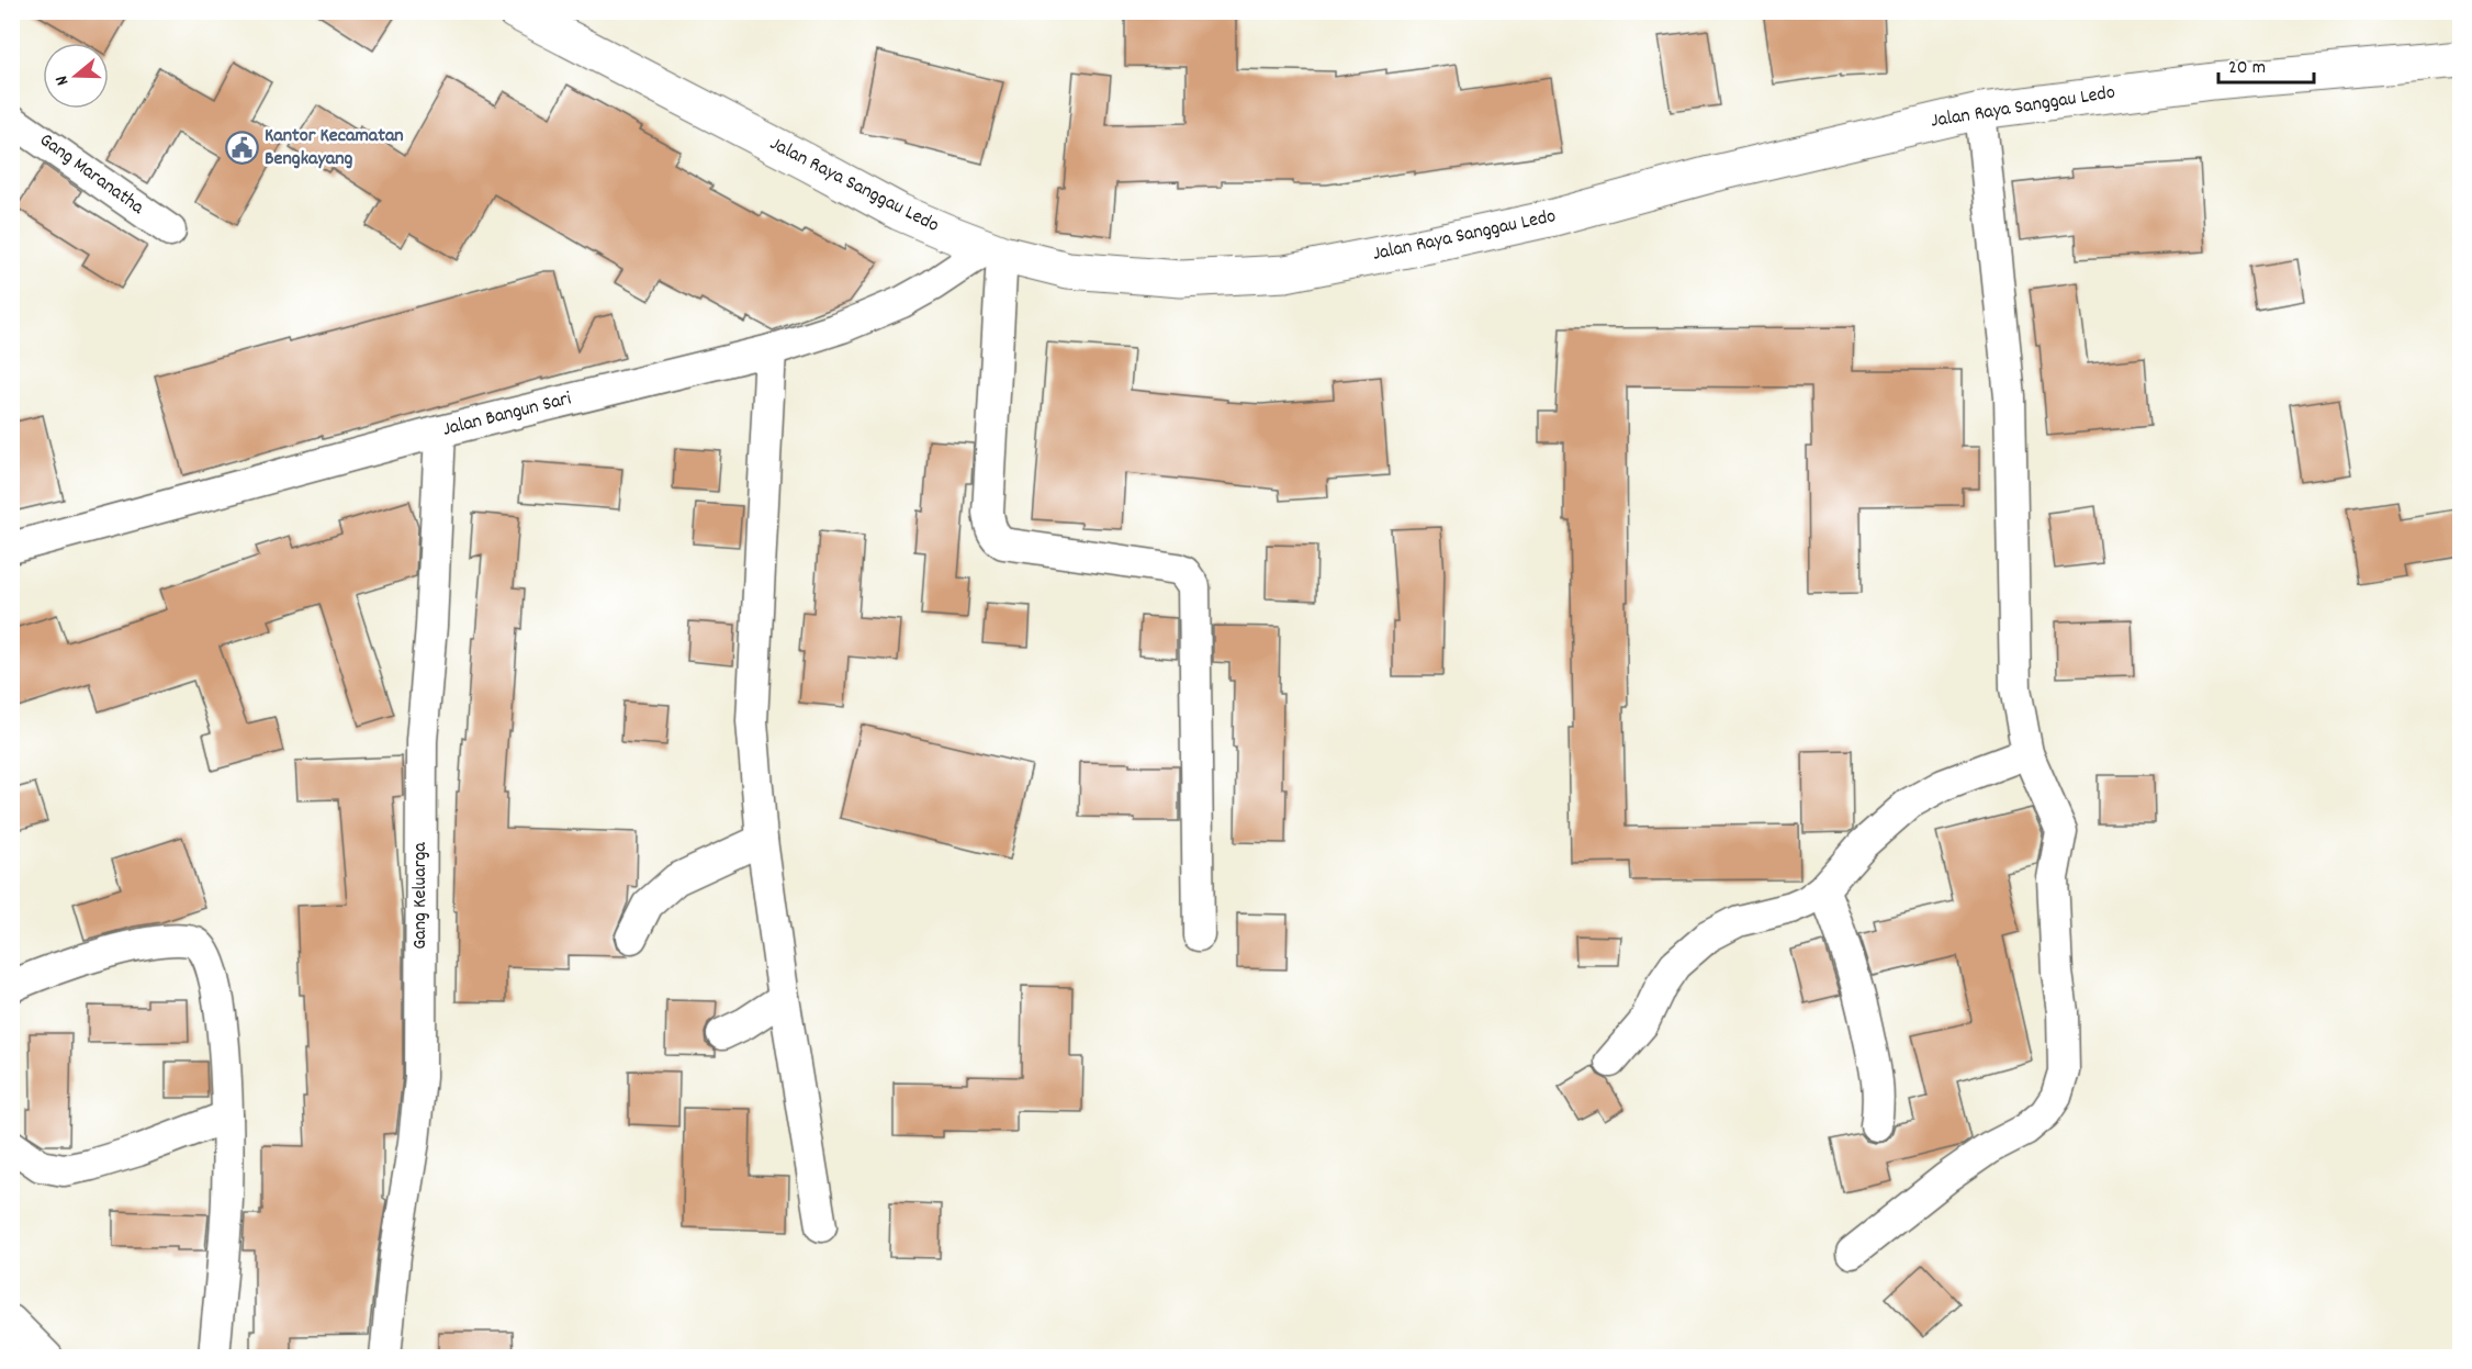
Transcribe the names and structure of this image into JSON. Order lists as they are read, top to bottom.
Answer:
{
  "streets": {
    "highway": ["Jalan Raya Sanggau Ledo"],
    "street": ["Gang Maranatha", "Jalan Bangun Sari", "Gang Keluarga"]
  },
  "crossings": [
    ["Jalan Raya Sanggau Ledo", "Jalan Bangun Sari"],
    ["Jalan Bangun Sari", "Gang Keluarga"]
  ],
  "places": {
    "public building": ["Kantor Kecamatan Bengkayang"]
  },
  "scale_bar": "20 m",
  "north": "left"
}
